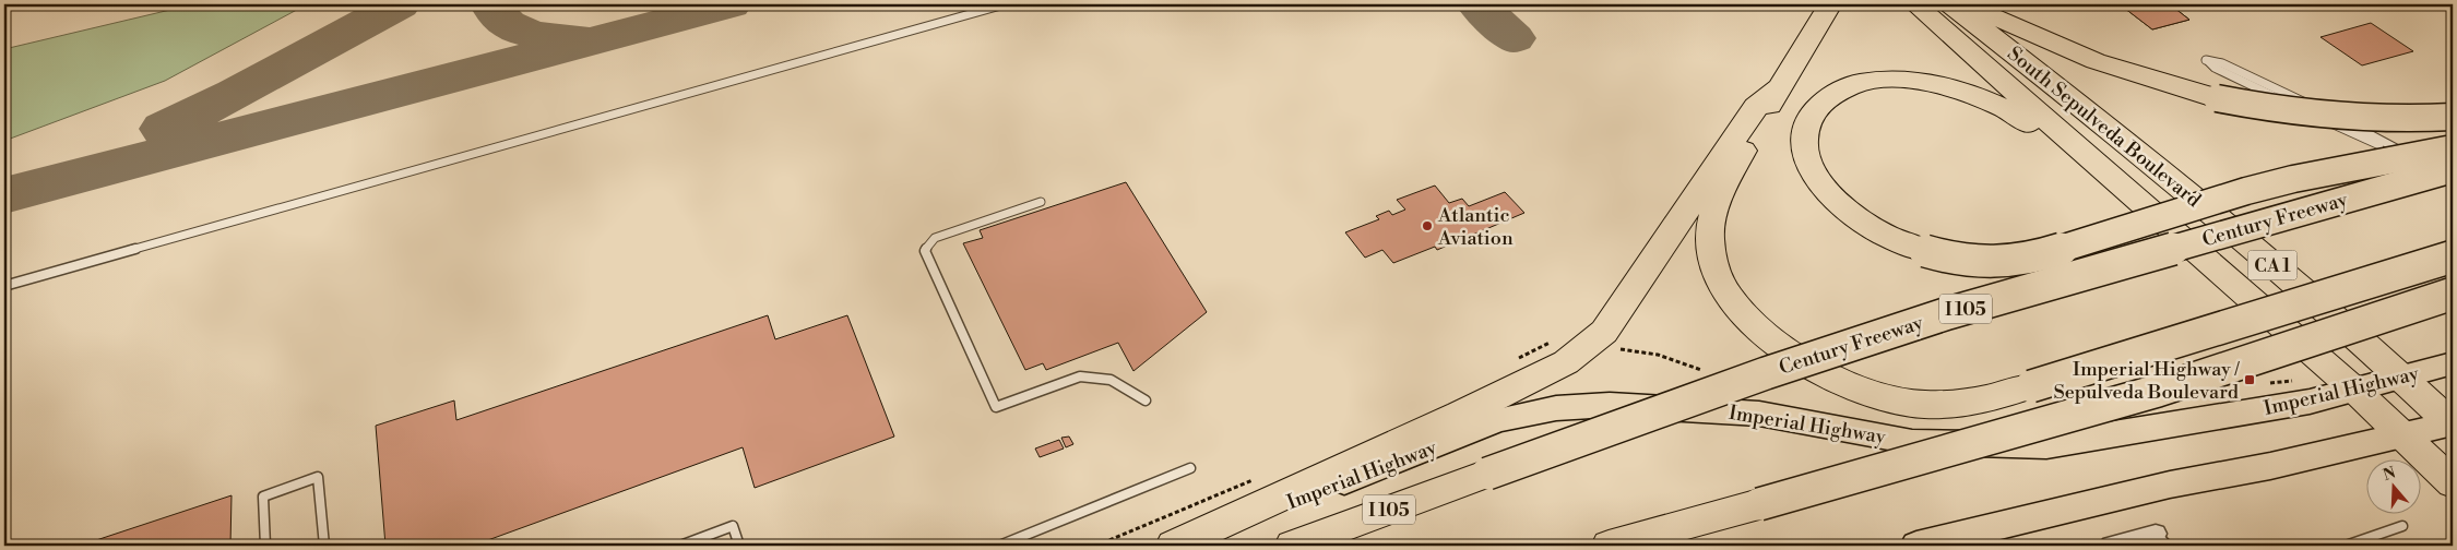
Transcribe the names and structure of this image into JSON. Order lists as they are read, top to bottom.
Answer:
{
  "streets": {
    "highway": [
      "South Sepulveda Boulevard",
      "Century Freeway",
      "CA 1",
      "I 105"
    ],
    "main road": ["Imperial Highway"]
  },
  "crossings": [
    ["South Sepulveda Boulevard", "CA 1"],
    ["South Sepulveda Boulevard", "Imperial Highway"]
  ],
  "places": {
    "other": ["Atlantic Aviation"],
    "transit": ["Imperial Highway / Sepulveda Boulevard"]
  },
  "north": "top"
}
